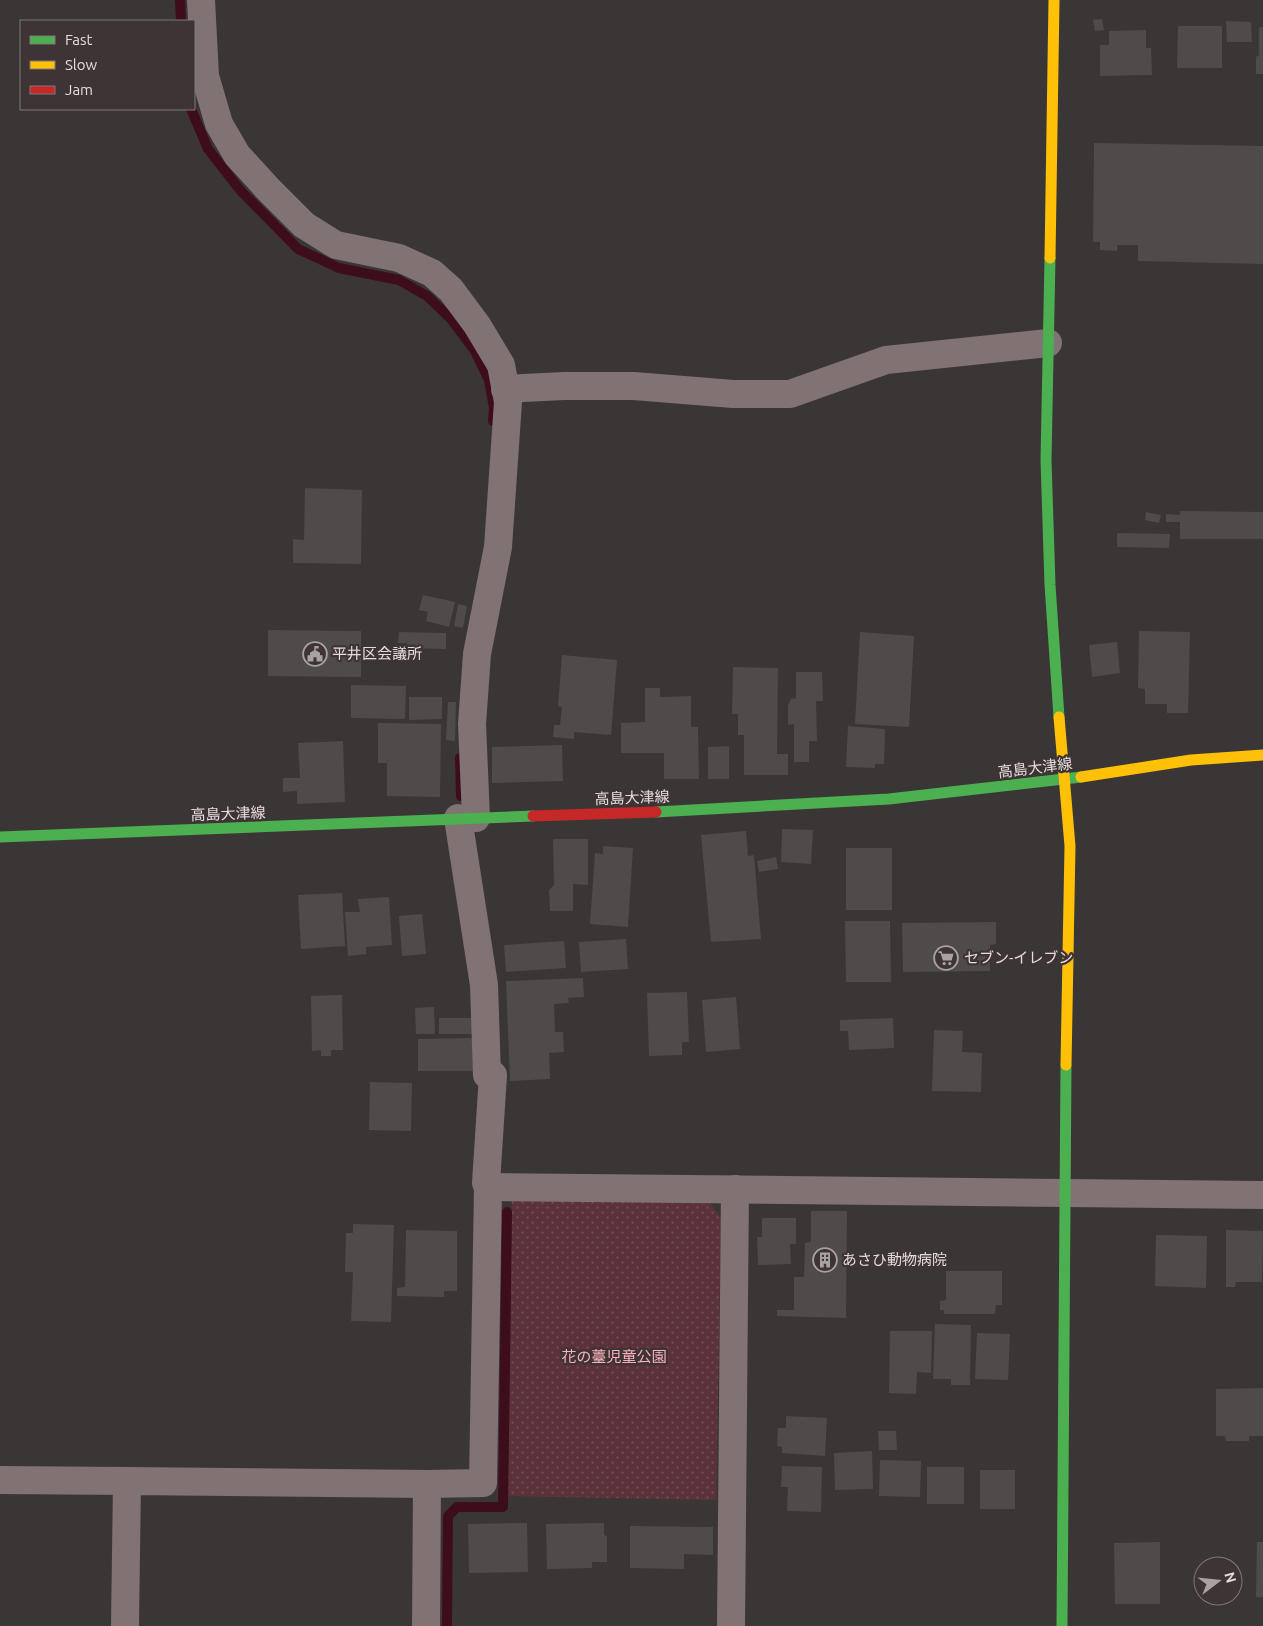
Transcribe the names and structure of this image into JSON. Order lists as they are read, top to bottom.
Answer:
{
  "streets": {
    "street": ["高島大津線"]
  },
  "parks": ["花の薹児童公園"],
  "places": {
    "public building": ["平井区会議所"],
    "supermarket": ["セブン-イレブン"],
    "building": ["あさひ動物病院"]
  },
  "legend": ["Fast", "Slow", "Jam"],
  "north": "right"
}
